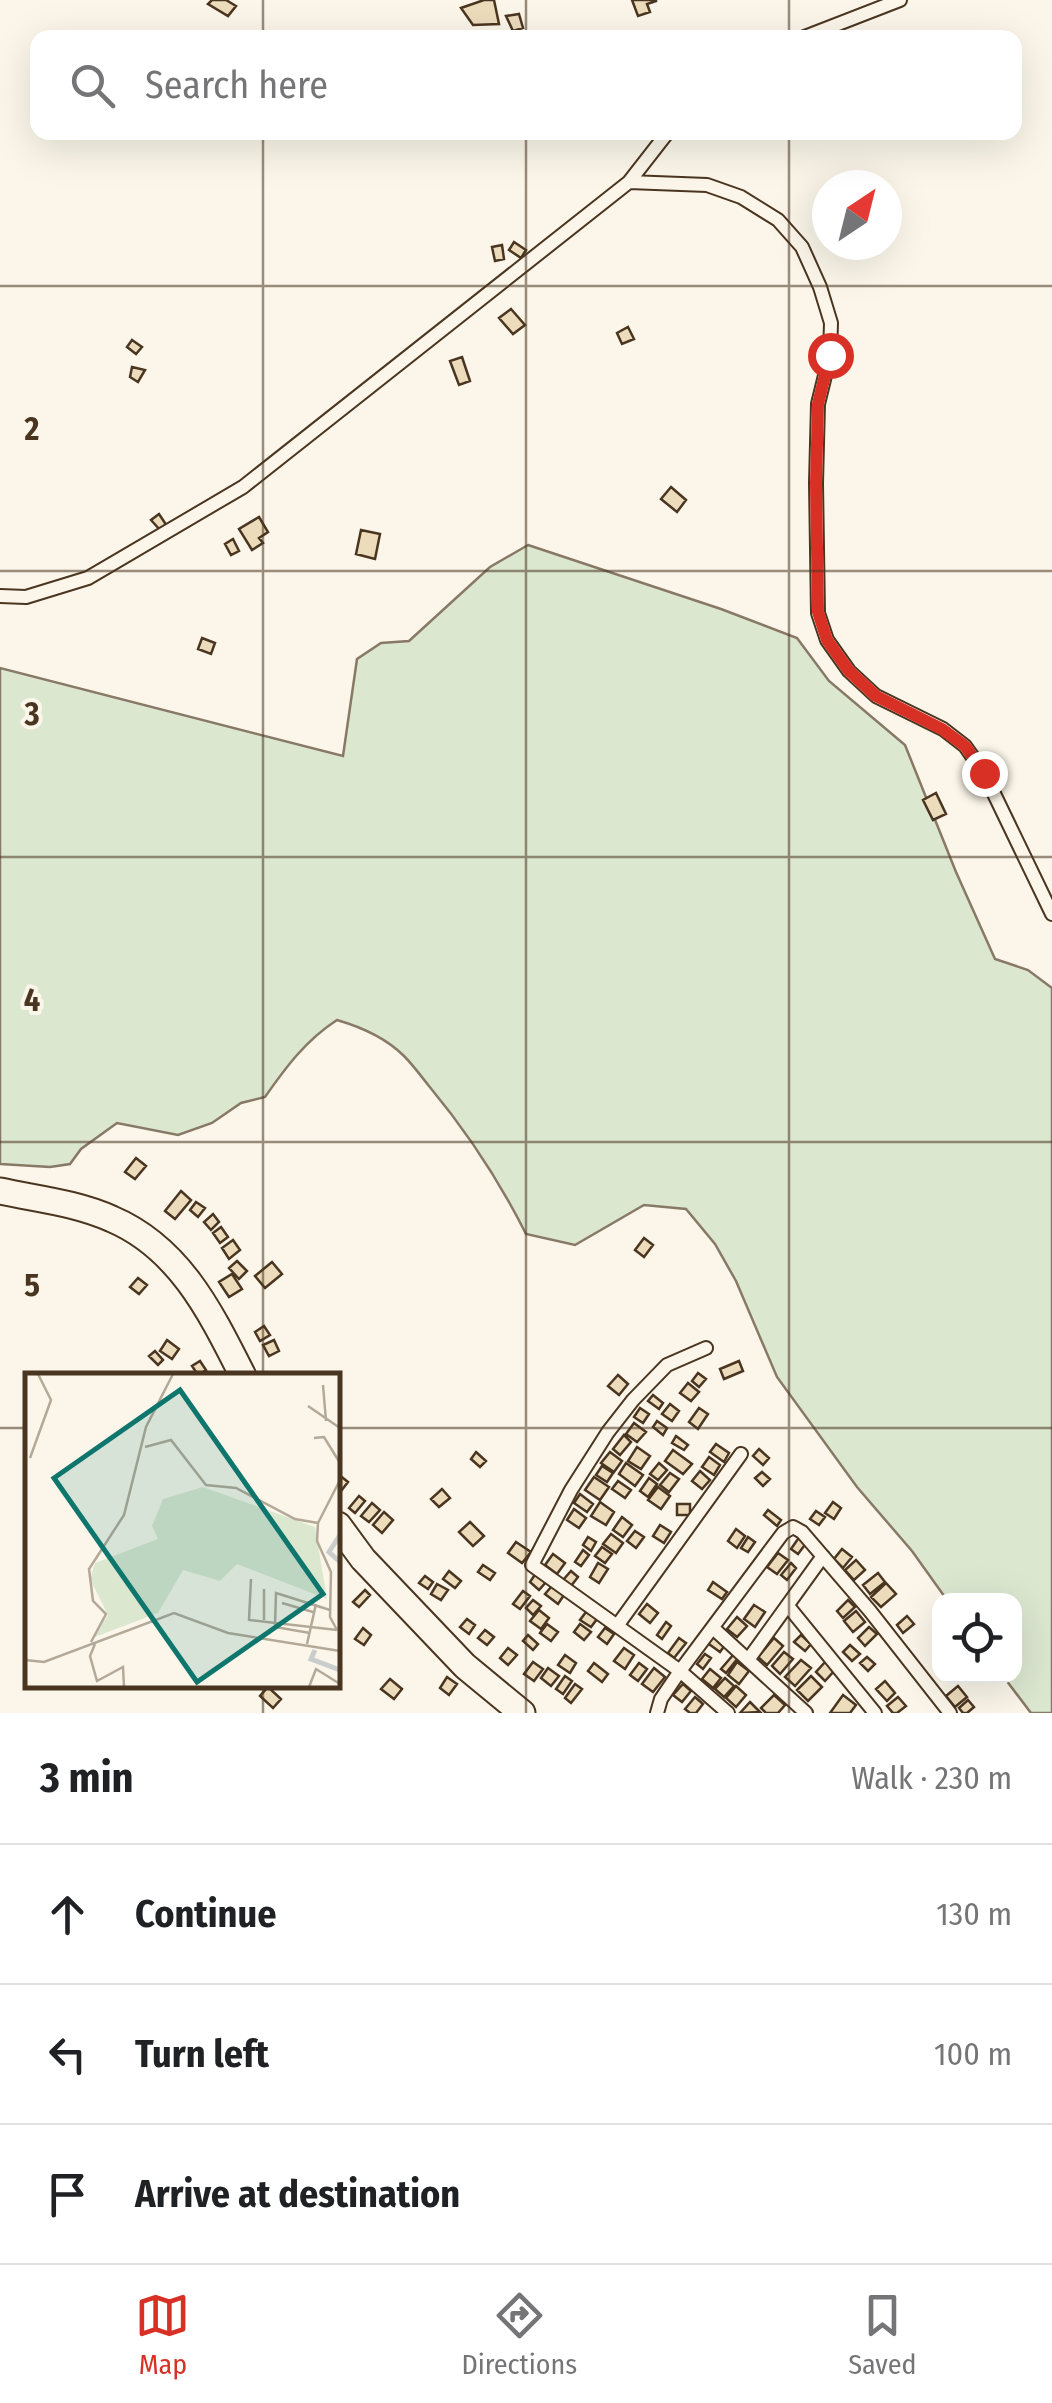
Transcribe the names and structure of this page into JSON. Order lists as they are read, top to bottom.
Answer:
{
  "north": "top right",
  "page": {
    "search": "Search here",
    "heading": ["3 min", "Walk · 230 m"],
    "list": [
      ["Continue", "130 m"],
      ["Turn left", "100 m"],
      "Arrive at destination"
    ],
    "nav": ["Map", "Directions", "Saved"]
  },
  "grid": {
    "rows": [
      "2",
      "3",
      "4",
      "5"
    ]
  }
}
